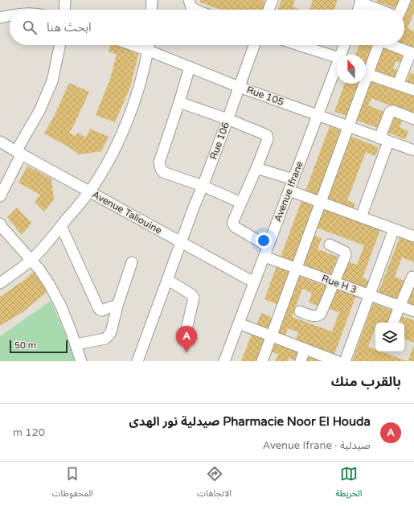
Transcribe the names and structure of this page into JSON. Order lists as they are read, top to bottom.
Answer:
{
  "streets": {
    "street": [
      "Rue 105",
      "Rue 106",
      "Avenue Ifrane",
      "Avenue Taliouine",
      "Rue H 3"
    ]
  },
  "crossings": [
    ["Rue 105", "Rue 106"],
    ["Rue 105", "Avenue Ifrane"],
    ["Rue 106", "Avenue Taliouine"],
    ["Avenue Ifrane", "Avenue Taliouine"],
    ["Avenue Ifrane", "Rue H 3"]
  ],
  "scale_bar": "50 m",
  "north": "top",
  "page": {
    "search": "ابحث هنا",
    "pins": "A",
    "scale": "50 m",
    "heading": "بالقرب منك",
    "list": [
      {
        "mark": "A",
        "name": "Pharmacie Noor El Houda صيدلية نور الهدى",
        "note": "صيدلية · Avenue Ifrane",
        "value": "120 m"
      }
    ],
    "nav": ["الخريطة", "الاتجاهات", "المحفوظات"]
  }
}
